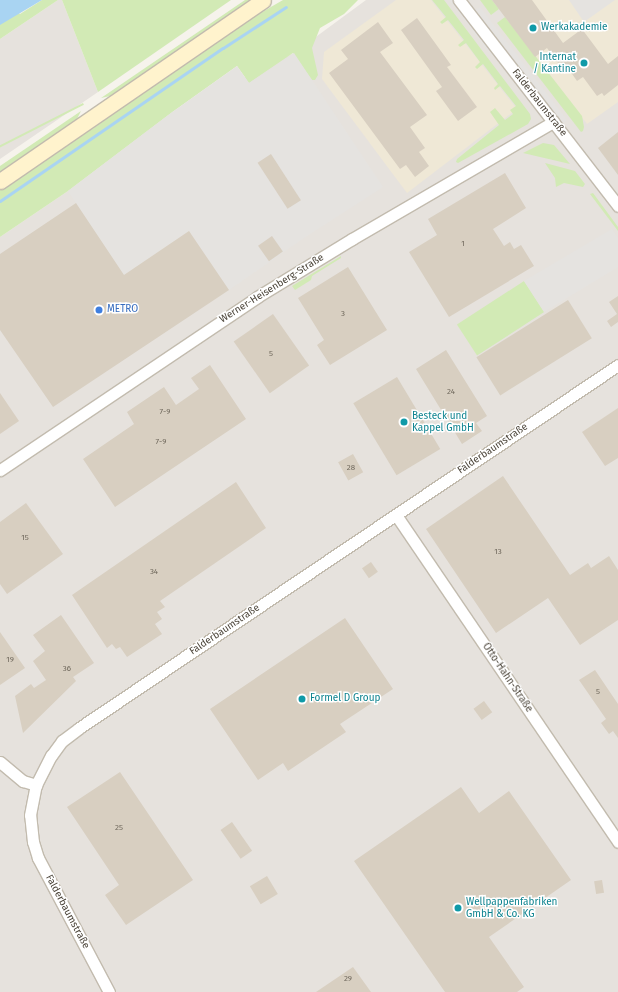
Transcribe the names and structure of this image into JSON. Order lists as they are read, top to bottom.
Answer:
{
  "streets": {
    "street": ["Falderbaumstraße", "Werner-Heisenberg-Straße", "Otto-Hahn-Straße"]
  },
  "crossings": [
    ["Falderbaumstraße", "Werner-Heisenberg-Straße"],
    ["Falderbaumstraße", "Otto-Hahn-Straße"]
  ],
  "places": [
    "Werkakademie",
    "Internat / Kantine",
    "METRO",
    "Besteck und Kappel GmbH",
    "Formel D Group",
    "Wellpappenfabriken GmbH & Co. KG"
  ],
  "house_numbers": [
    "1",
    "3",
    "5",
    "24",
    "7-9",
    "7-9",
    "28",
    "15",
    "13",
    "34",
    "19",
    "36",
    "5",
    "25",
    "29"
  ]
}
